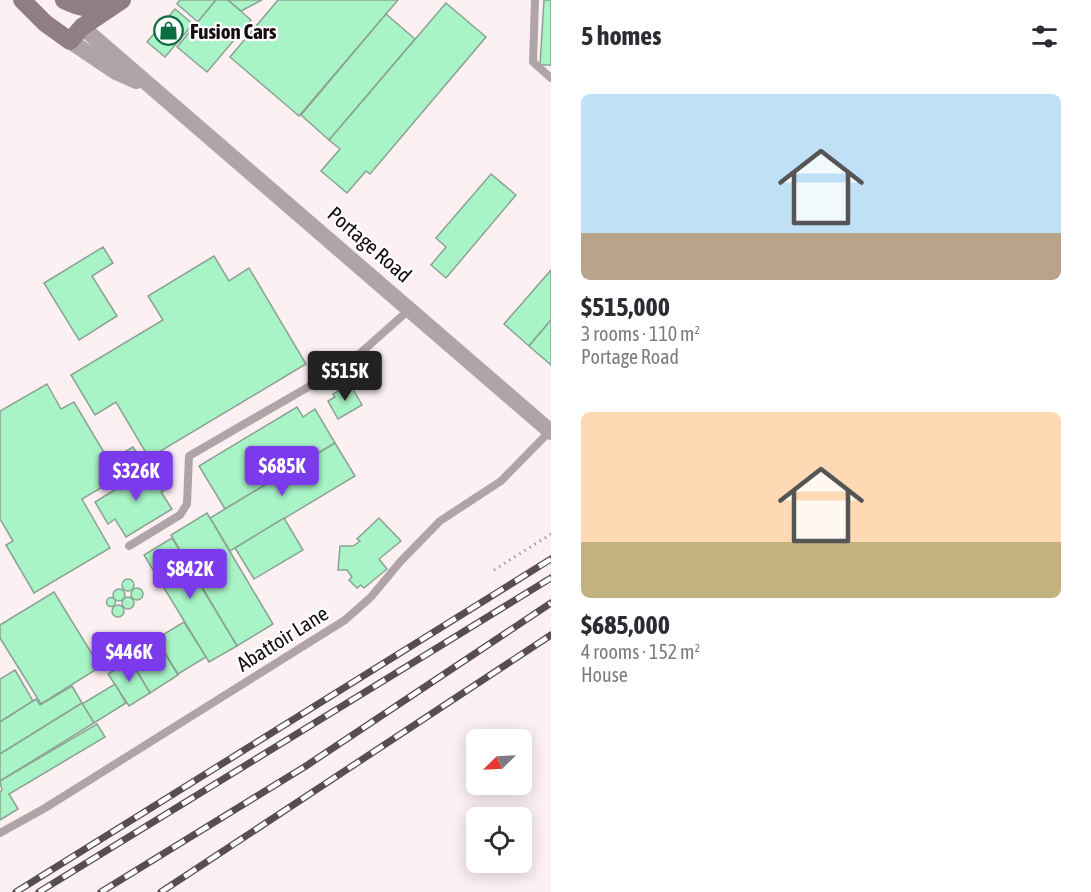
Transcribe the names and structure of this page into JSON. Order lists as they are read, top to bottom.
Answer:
{
  "streets": {
    "main road": ["Portage Road"],
    "lane": ["Abattoir Lane"]
  },
  "crossings": [
    ["Portage Road", "Abattoir Lane"]
  ],
  "places": {
    "shop": ["Fusion Cars"]
  },
  "north": "bottom left",
  "page": {
    "heading": "5 homes",
    "list": [
      {
        "name": "$515,000",
        "note": "3 rooms · 110 m² · Portage Road"
      },
      {
        "name": "$685,000",
        "note": "4 rooms · 152 m² · House"
      }
    ],
    "price": [
      "$515K",
      "$685K",
      "$326K",
      "$842K",
      "$446K"
    ]
  }
}
